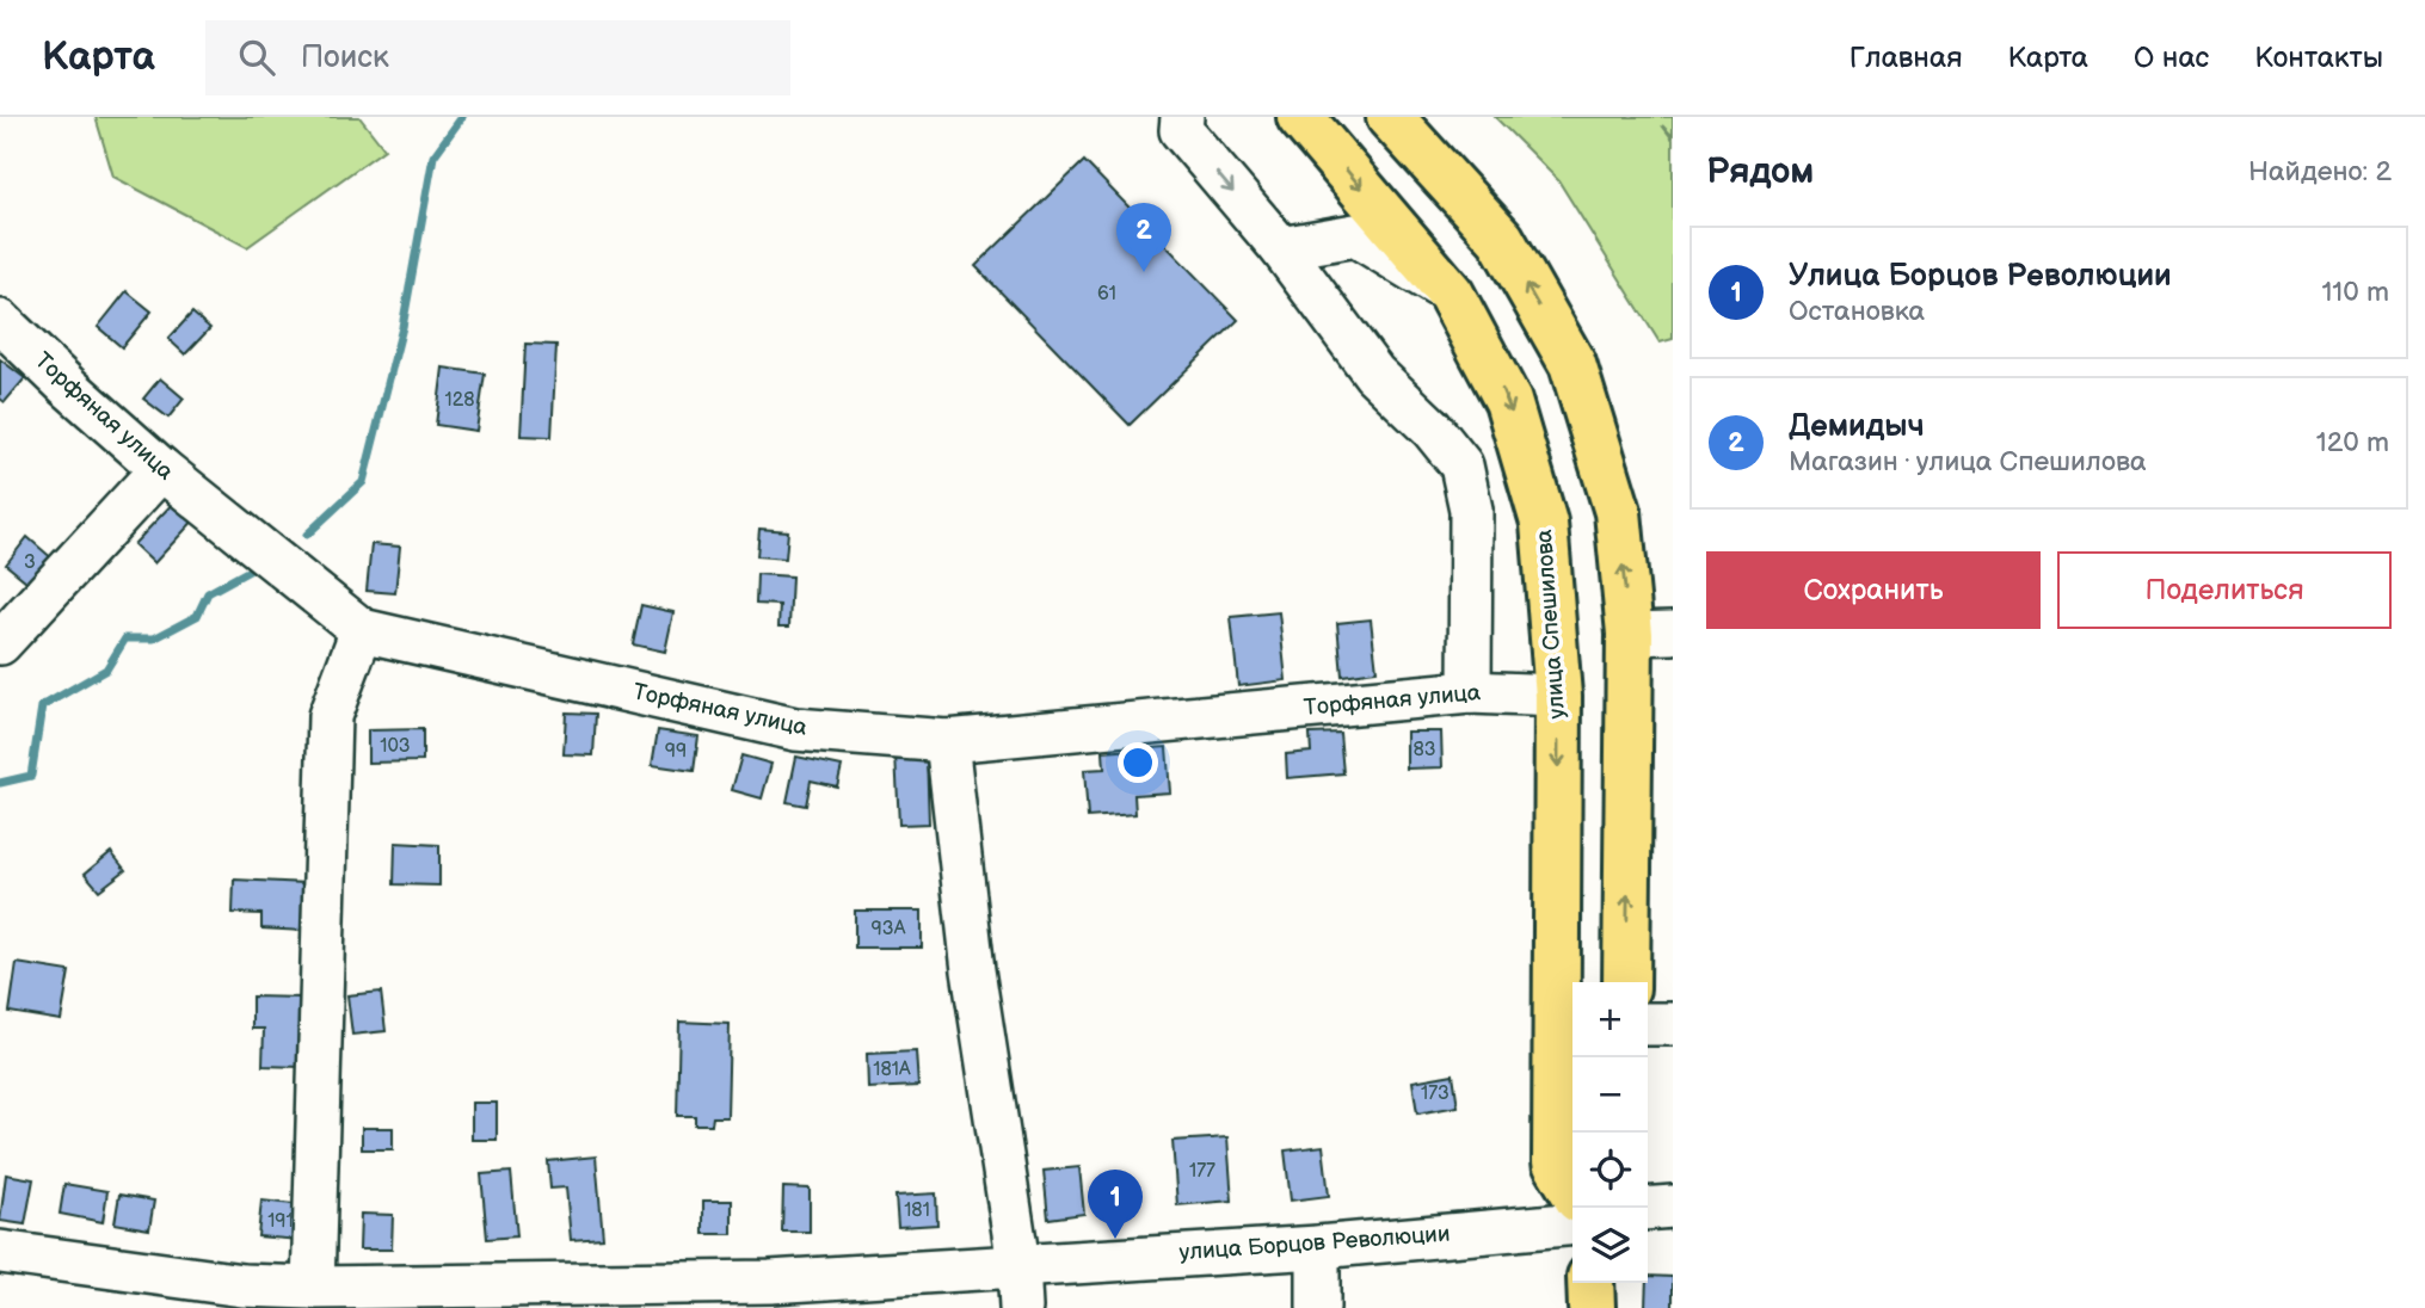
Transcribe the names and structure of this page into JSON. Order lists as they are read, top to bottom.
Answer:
{
  "streets": {
    "main road": ["улица Спешилова"],
    "street": ["Торфяная улица", "улица Борцов Революции"]
  },
  "crossings": [
    ["Торфяная улица", "улица Спешилова"]
  ],
  "house_numbers": [
    "61",
    "128",
    "3",
    "103",
    "83",
    "99",
    "93А",
    "181А",
    "173",
    "177",
    "181",
    "191"
  ],
  "page": {
    "header": "Карта",
    "search": "Поиск",
    "nav": [
      "Главная",
      "Карта",
      "О нас",
      "Контакты"
    ],
    "heading": ["Рядом", "Найдено: 2"],
    "pins": ["2", "1"],
    "list": [
      {
        "mark": "1",
        "name": "Улица Борцов Революции",
        "note": "Остановка",
        "value": "110 m"
      },
      {
        "mark": "2",
        "name": "Демидыч",
        "note": "Магазин · улица Спешилова",
        "value": "120 m"
      }
    ],
    "buttons": ["Сохранить", "Поделиться"],
    "map_buttons": ["+", "−"]
  }
}
